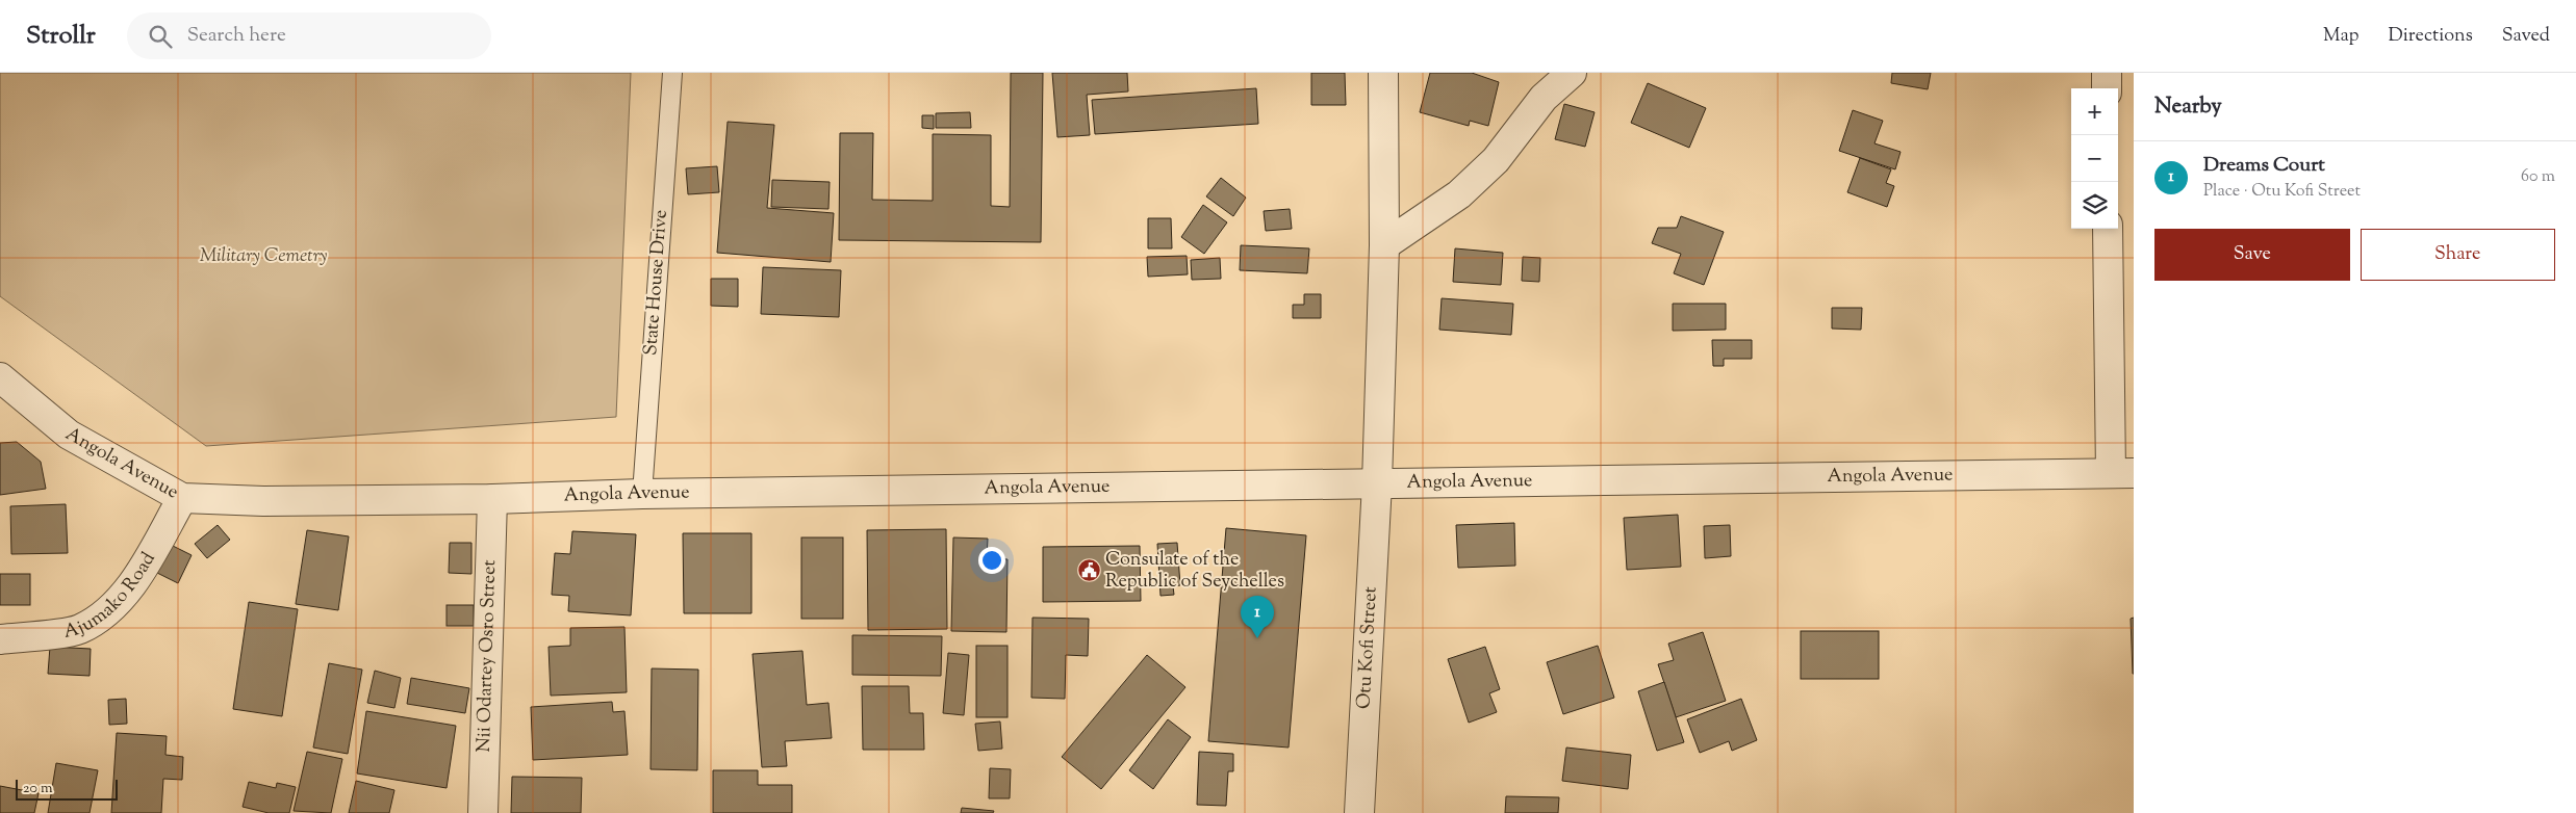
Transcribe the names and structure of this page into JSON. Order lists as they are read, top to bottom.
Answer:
{
  "streets": {
    "street": [
      "Angola Avenue",
      "Ajumako Road",
      "Otu Kofi Street",
      "Nii Odartey Osro Street"
    ],
    "lane": ["State House Drive"]
  },
  "crossings": [
    ["State House Drive", "Angola Avenue"],
    ["Angola Avenue", "Ajumako Road"],
    ["Angola Avenue", "Otu Kofi Street"],
    ["Angola Avenue", "Nii Odartey Osro Street"]
  ],
  "parks": ["Military Cemetry"],
  "places": {
    "public building": ["Consulate of the Republic of Seychelles"]
  },
  "scale_bar": "20 m",
  "page": {
    "header": "Strollr",
    "search": "Search here",
    "nav": ["Map", "Directions", "Saved"],
    "heading": "Nearby",
    "map_buttons": ["+", "−"],
    "list": [
      {
        "mark": "1",
        "name": "Dreams Court",
        "note": "Place · Otu Kofi Street",
        "value": "60 m"
      }
    ],
    "buttons": ["Save", "Share"],
    "pins": "1",
    "scale": "20 m"
  }
}
